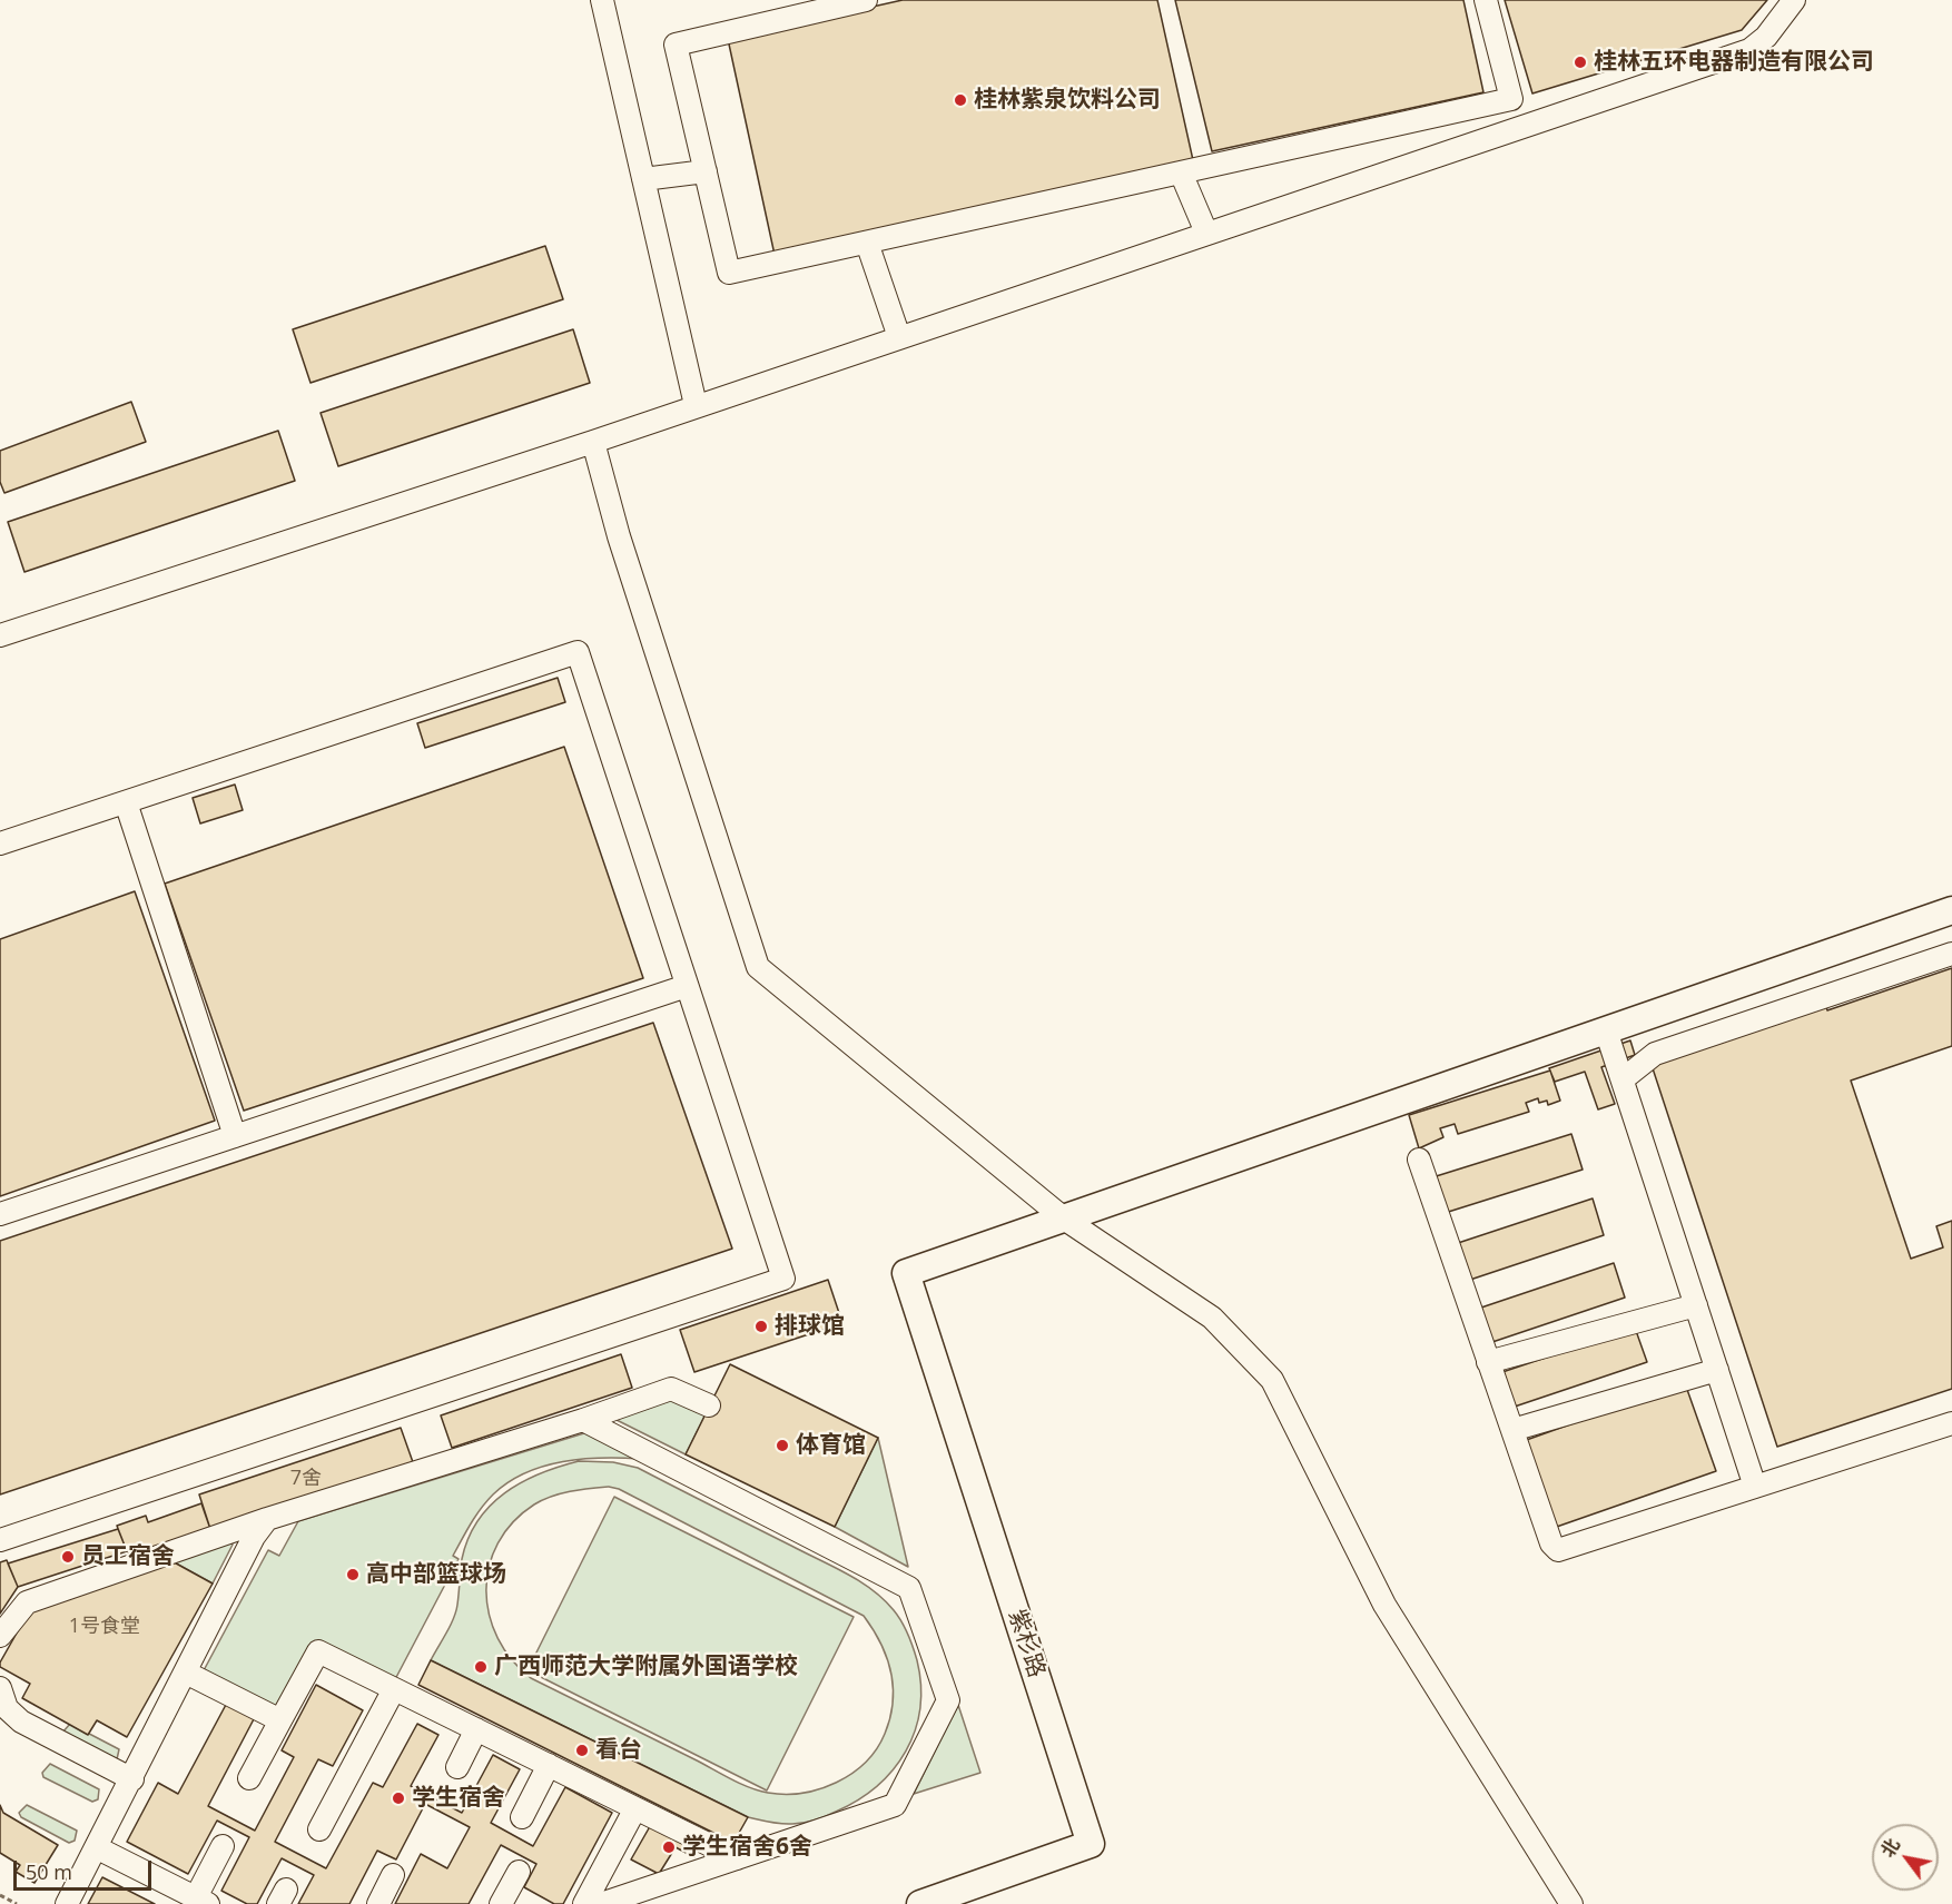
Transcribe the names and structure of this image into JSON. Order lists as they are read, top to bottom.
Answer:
{
  "streets": {
    "main road": ["紫杉路"]
  },
  "places": [
    "桂林五环电器制造有限公司",
    "桂林紫泉饮料公司",
    "排球馆",
    "体育馆",
    "员工宿舍",
    "高中部篮球场",
    "广西师范大学附属外国语学校",
    "看台",
    "学生宿舍",
    "学生宿舍6舍"
  ],
  "house_numbers": ["7舍", "1号食堂"],
  "scale_bar": "50 m",
  "north": "top left"
}
